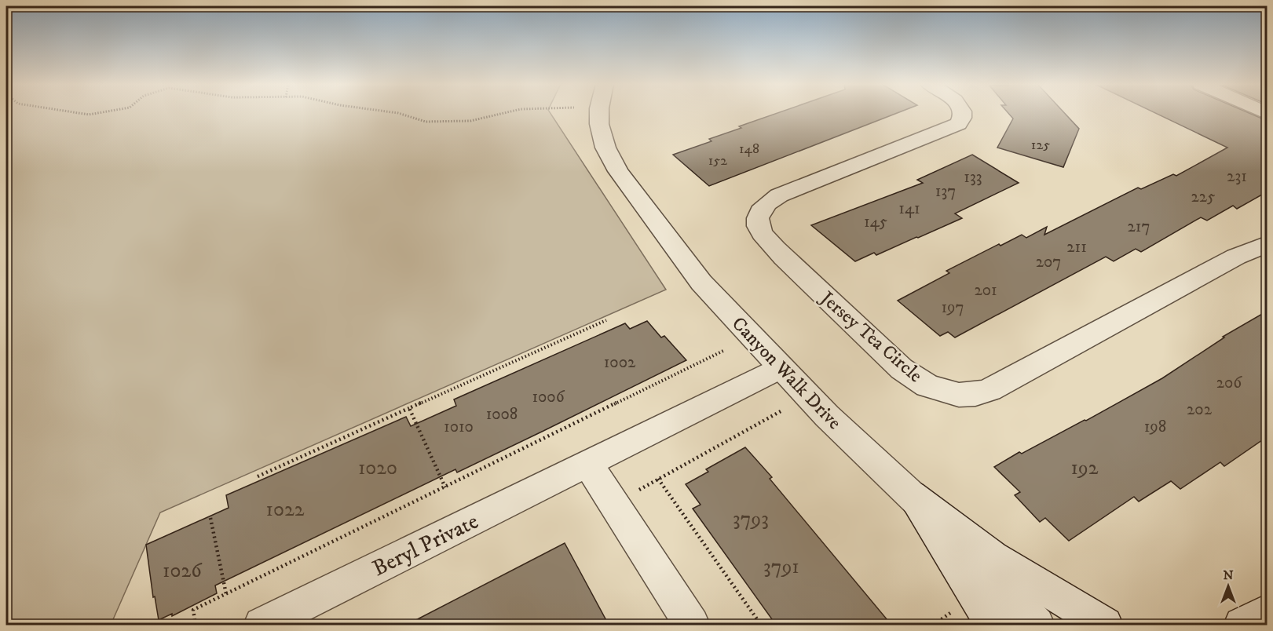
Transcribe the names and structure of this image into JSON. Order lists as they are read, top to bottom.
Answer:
{
  "streets": {
    "street": ["Jersey Tea Circle", "Canyon Walk Drive", "Beryl Private"]
  },
  "crossings": [
    ["Canyon Walk Drive", "Beryl Private"]
  ],
  "house_numbers": [
    "125",
    "148",
    "152",
    "231",
    "133",
    "137",
    "225",
    "141",
    "145",
    "217",
    "211",
    "207",
    "201",
    "197",
    "1002",
    "206",
    "1006",
    "202",
    "1008",
    "1010",
    "198",
    "1020",
    "192",
    "1022",
    "3793",
    "3791",
    "1026"
  ],
  "north": "top"
}
